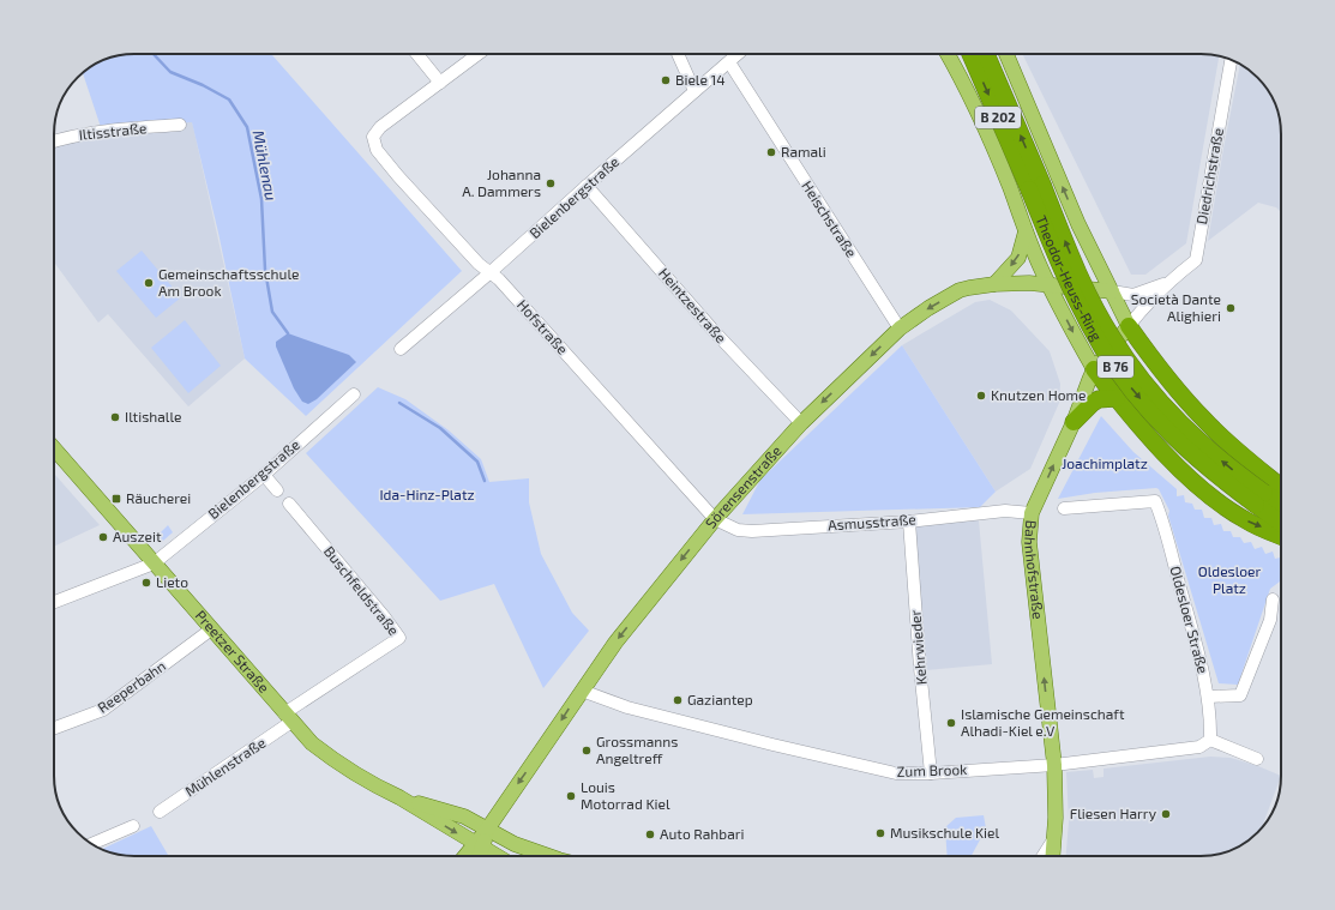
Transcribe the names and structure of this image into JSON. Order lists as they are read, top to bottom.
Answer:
{
  "streets": {
    "highway": ["B 202", "Theodor-Heuss-Ring", "B 76"],
    "main road": ["Sörensenstraße", "Bahnhofstraße", "Preetzer Straße"],
    "street": [
      "Iltisstraße",
      "Diedrichstraße",
      "Bielenbergstraße",
      "Heischstraße",
      "Heintzestraße",
      "Hofstraße",
      "Asmusstraße",
      "Buschfeldstraße",
      "Oldesloer Straße",
      "Kehrwieder",
      "Reeperbahn",
      "Mühlenstraße",
      "Zum Brook"
    ]
  },
  "crossings": [
    ["Diedrichstraße", "B 76"],
    ["Diedrichstraße", "Sörensenstraße"],
    ["Diedrichstraße", "Bahnhofstraße"],
    ["Bielenbergstraße", "Heischstraße"],
    ["Bielenbergstraße", "Heintzestraße"],
    ["Bielenbergstraße", "Hofstraße"],
    ["Bielenbergstraße", "Preetzer Straße"],
    ["Heischstraße", "Sörensenstraße"],
    ["Theodor-Heuss-Ring", "B 76"],
    ["Theodor-Heuss-Ring", "Sörensenstraße"],
    ["Theodor-Heuss-Ring", "Bahnhofstraße"],
    ["Heintzestraße", "Sörensenstraße"],
    ["Hofstraße", "Sörensenstraße"],
    ["Hofstraße", "Asmusstraße"],
    ["B 76", "Bahnhofstraße"],
    ["Sörensenstraße", "Asmusstraße"],
    ["Sörensenstraße", "Preetzer Straße"],
    ["Sörensenstraße", "Zum Brook"],
    ["Asmusstraße", "Bahnhofstraße"],
    ["Asmusstraße", "Kehrwieder"],
    ["Bahnhofstraße", "Zum Brook"],
    ["Buschfeldstraße", "Preetzer Straße"],
    ["Buschfeldstraße", "Mühlenstraße"],
    ["Oldesloer Straße", "Zum Brook"],
    ["Kehrwieder", "Zum Brook"],
    ["Preetzer Straße", "Reeperbahn"],
    ["Preetzer Straße", "Mühlenstraße"]
  ],
  "one_way": ["Sörensenstraße", "Bahnhofstraße"],
  "water": ["Mühlenau"],
  "parks": ["Joachimplatz", "Ida-Hinz-Platz", "Oldesloer Platz"],
  "places": {
    "other": [
      "Biele 14",
      "Ramali",
      "Johanna A. Dammers",
      "Gemeinschaftsschule Am Brook",
      "Società Dante Alighieri",
      "Knutzen Home",
      "Iltishalle",
      "Auszeit",
      "Lieto",
      "Gaziantep",
      "Islamische Gemeinschaft Alhadi-Kiel e.V",
      "Grossmanns Angeltreff",
      "Louis Motorrad Kiel",
      "Fliesen Harry",
      "Musikschule Kiel",
      "Auto Rahbari"
    ],
    "transit": ["Räucherei"]
  }
}
